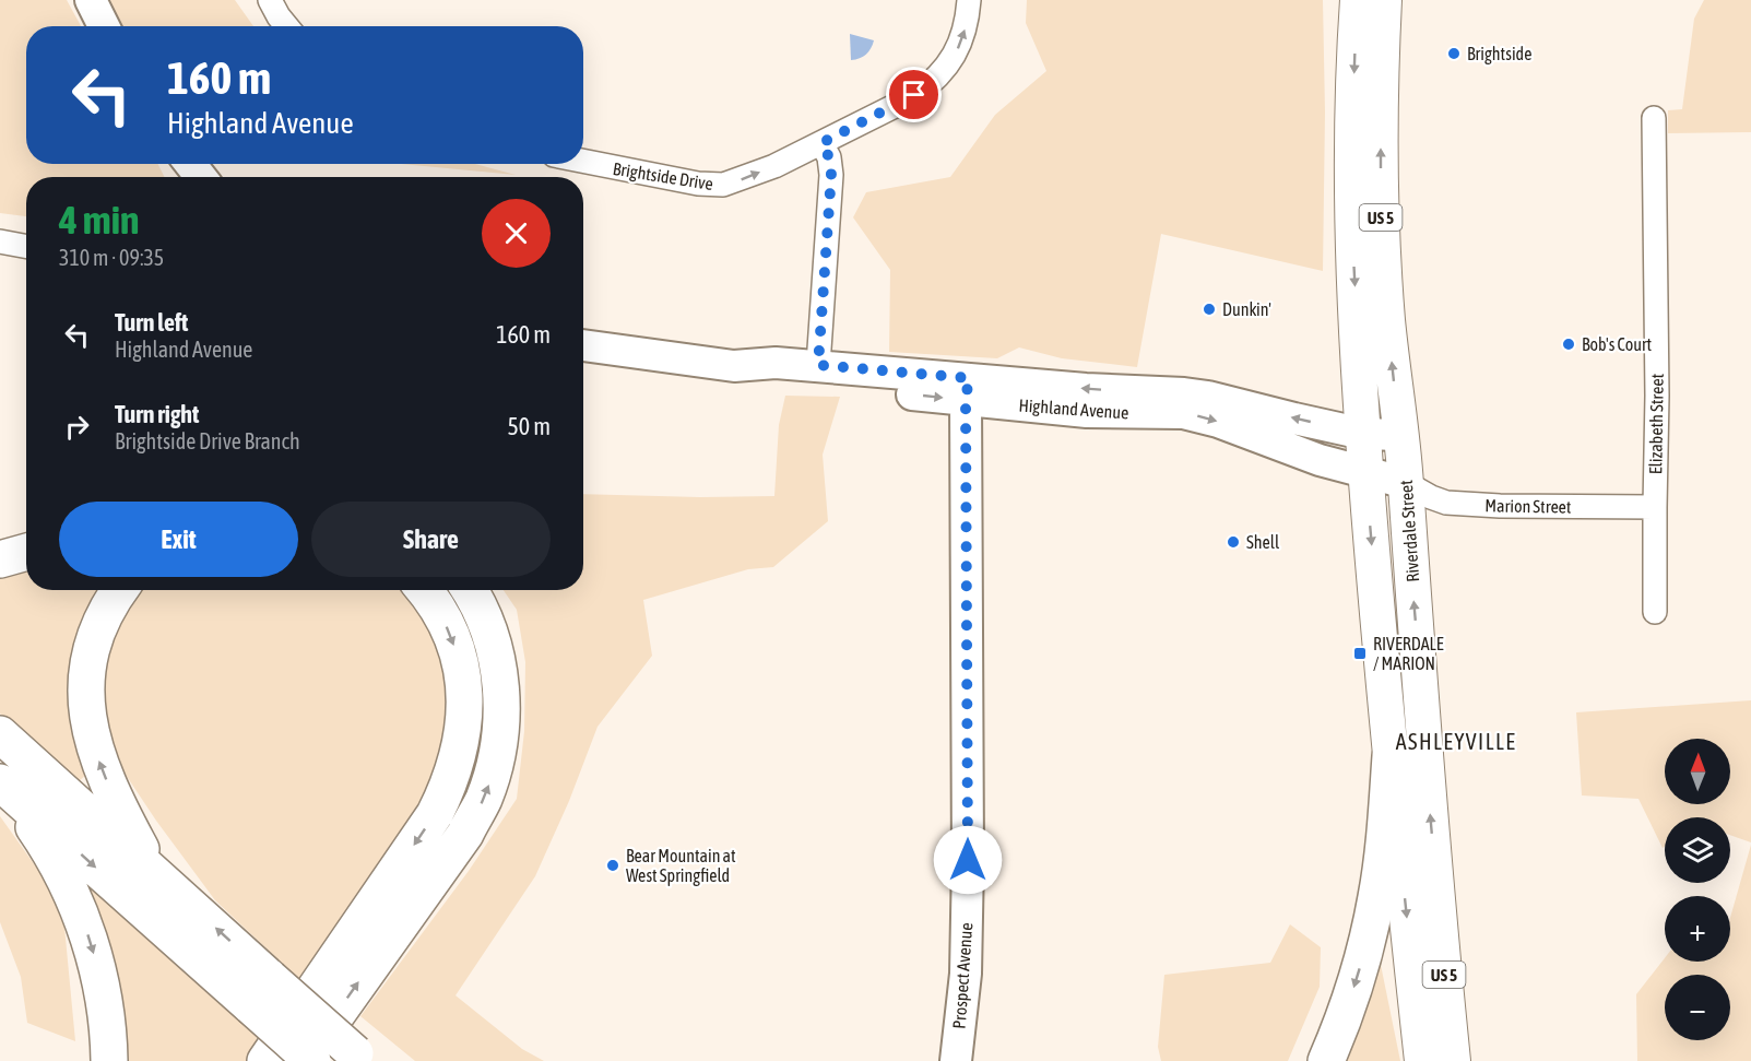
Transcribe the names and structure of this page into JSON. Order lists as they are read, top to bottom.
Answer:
{
  "streets": {
    "main road": [
      "US 5",
      "Highland Avenue",
      "Riverdale Street",
      "Prospect Avenue"
    ],
    "street": ["Brightside Drive", "Elizabeth Street", "Marion Street"]
  },
  "crossings": [
    ["US 5", "Highland Avenue"],
    ["Highland Avenue", "Marion Street"],
    ["Highland Avenue", "Riverdale Street"],
    ["Highland Avenue", "Prospect Avenue"],
    ["Elizabeth Street", "Marion Street"],
    ["Marion Street", "Riverdale Street"]
  ],
  "one_way": ["Brightside Drive"],
  "districts": ["ASHLEYVILLE"],
  "places": {
    "other": [
      "Brightside",
      "Dunkin'",
      "Bob's Court",
      "Shell",
      "Bear Mountain at West Springfield"
    ],
    "transit": ["RIVERDALE / MARION"]
  },
  "north": "top",
  "page": {
    "turn": ["160 m", "Highland Avenue"],
    "heading": ["4 min", "310 m · 09:35"],
    "list": [
      {
        "name": "Turn left",
        "note": "Highland Avenue",
        "value": "160 m"
      },
      {
        "name": "Turn right",
        "note": "Brightside Drive Branch",
        "value": "50 m"
      }
    ],
    "buttons": ["Exit", "Share"],
    "map_buttons": ["+", "−"]
  }
}
